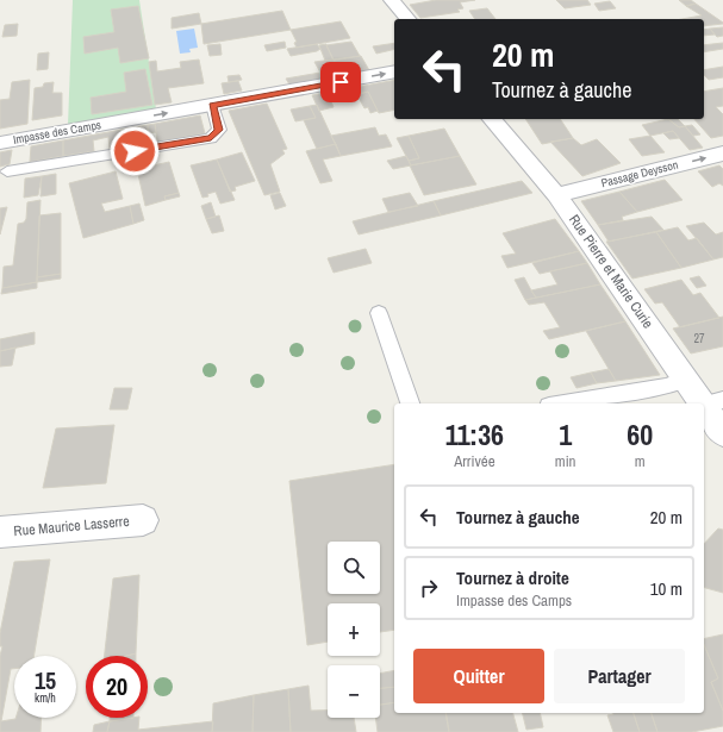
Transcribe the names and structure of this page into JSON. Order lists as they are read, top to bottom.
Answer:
{
  "streets": {
    "street": [
      "Impasse des Camps",
      "Passage Deysson",
      "Rue Pierre et Marie Curie",
      "Rue Maurice Lasserre"
    ]
  },
  "crossings": [
    ["Passage Deysson", "Rue Pierre et Marie Curie"]
  ],
  "one_way": ["Impasse des Camps", "Passage Deysson"],
  "house_numbers": ["27"],
  "page": {
    "turn": ["20 m", "Tournez à gauche"],
    "eta": [
      "11:36",
      "Arrivée",
      "1",
      "min",
      "60",
      "m"
    ],
    "list": [
      {
        "name": "Tournez à gauche",
        "value": "20 m"
      },
      {
        "name": "Tournez à droite",
        "note": "Impasse des Camps",
        "value": "10 m"
      }
    ],
    "map_buttons": ["+", "−"],
    "buttons": ["Quitter", "Partager"],
    "speed": "15 km/h",
    "limit": "20"
  }
}
